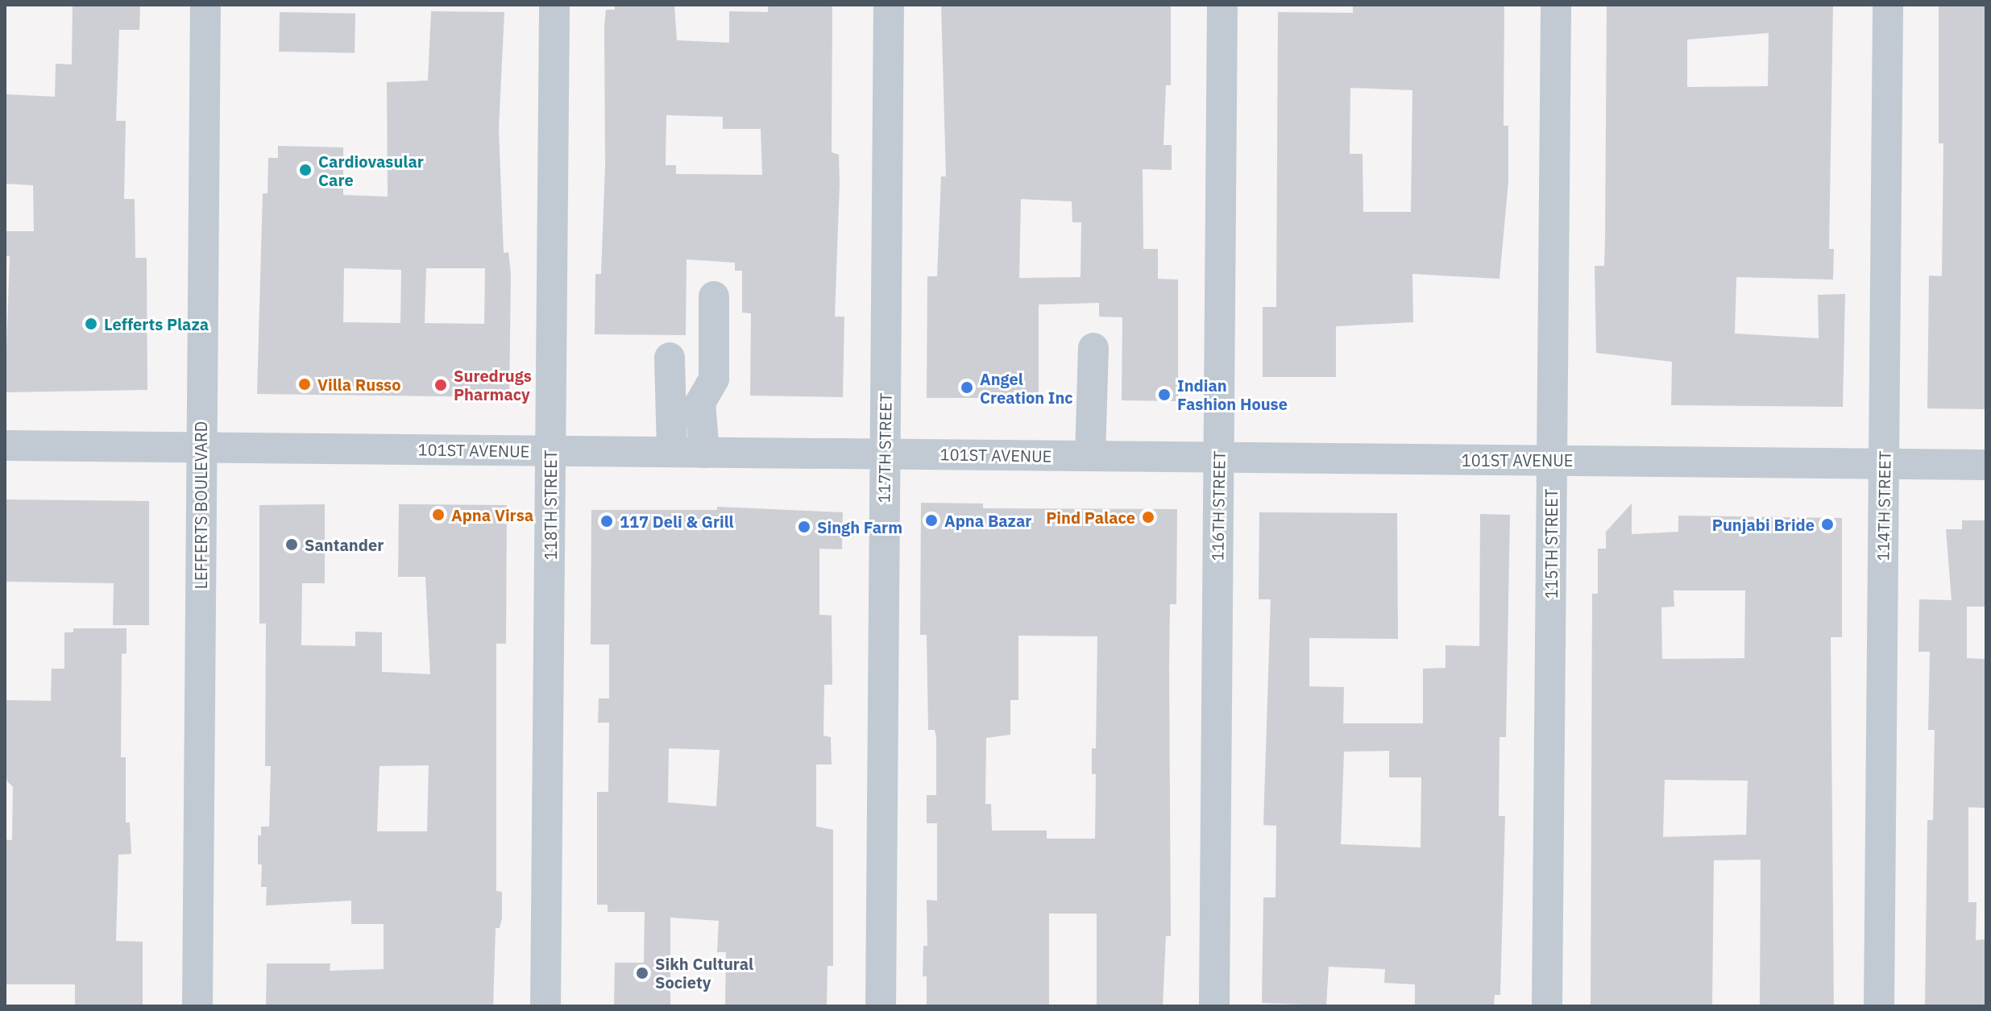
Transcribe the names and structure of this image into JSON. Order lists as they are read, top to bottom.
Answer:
{
  "streets": {
    "street": [
      "117TH STREET",
      "101ST AVENUE",
      "LEFFERTS BOULEVARD",
      "118TH STREET",
      "116TH STREET",
      "114TH STREET",
      "115TH STREET"
    ]
  },
  "crossings": [
    ["117TH STREET", "101ST AVENUE"],
    ["101ST AVENUE", "LEFFERTS BOULEVARD"],
    ["101ST AVENUE", "118TH STREET"],
    ["101ST AVENUE", "116TH STREET"],
    ["101ST AVENUE", "114TH STREET"],
    ["101ST AVENUE", "115TH STREET"]
  ],
  "places": [
    "Cardiovasular Care",
    "Lefferts Plaza",
    "Villa Russo",
    "Suredrugs Pharmacy",
    "Angel Creation Inc",
    "Indian Fashion House",
    "Apna Virsa",
    "Pind Palace",
    "Apna Bazar",
    "117 Deli & Grill",
    "Punjabi Bride",
    "Singh Farm",
    "Santander",
    "Sikh Cultural Society"
  ]
}
